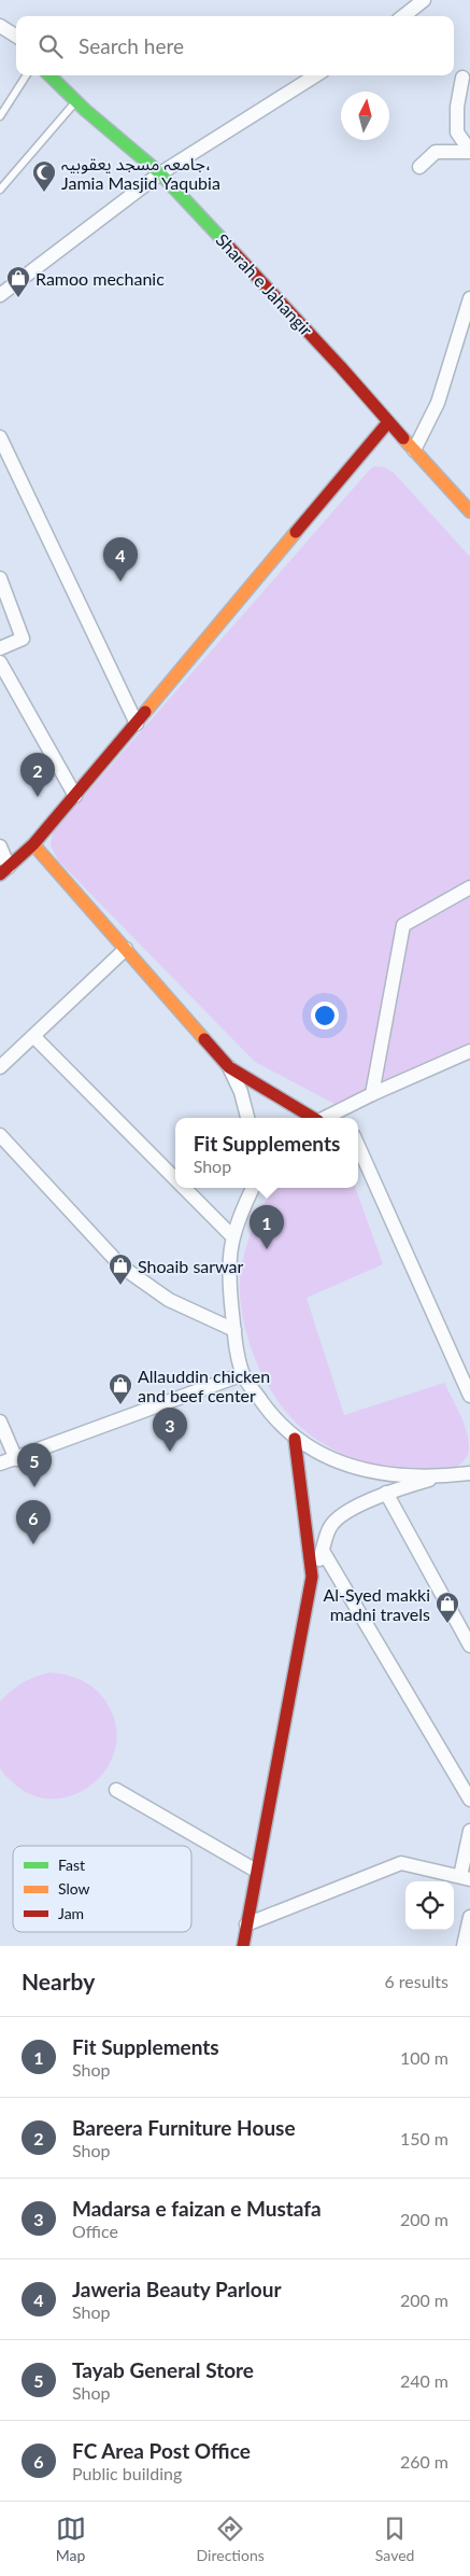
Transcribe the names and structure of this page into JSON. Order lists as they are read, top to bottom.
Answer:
{
  "streets": {
    "street": ["Sharah e Jahangir"]
  },
  "places": {
    "mosque": ["جامعہ مسجد یعقوبیہ، Jamia Masjid Yaqubia"],
    "shop": [
      "Ramoo mechanic",
      "Shoaib sarwar",
      "Allauddin chicken and beef center",
      "Al-Syed makki madni travels"
    ]
  },
  "legend": ["Fast", "Slow", "Jam"],
  "north": "top",
  "page": {
    "search": "Search here",
    "pins": [
      "4",
      "2",
      "1",
      "3",
      "5",
      "6"
    ],
    "popup": ["Fit Supplements", "Shop"],
    "heading": ["Nearby", "6 results"],
    "list": [
      {
        "mark": "1",
        "name": "Fit Supplements",
        "note": "Shop",
        "value": "100 m"
      },
      {
        "mark": "2",
        "name": "Bareera Furniture House",
        "note": "Shop",
        "value": "150 m"
      },
      {
        "mark": "3",
        "name": "Madarsa e faizan e Mustafa",
        "note": "Office",
        "value": "200 m"
      },
      {
        "mark": "4",
        "name": "Jaweria Beauty Parlour",
        "note": "Shop",
        "value": "200 m"
      },
      {
        "mark": "5",
        "name": "Tayab General Store",
        "note": "Shop",
        "value": "240 m"
      },
      {
        "mark": "6",
        "name": "FC Area Post Office",
        "note": "Public building",
        "value": "260 m"
      }
    ],
    "nav": ["Map", "Directions", "Saved"]
  }
}
